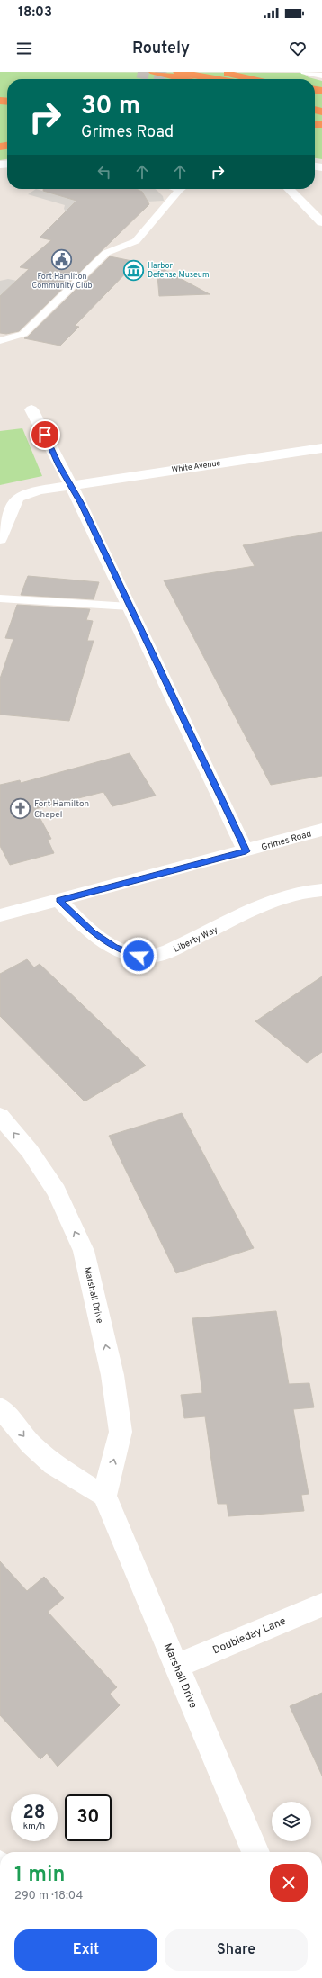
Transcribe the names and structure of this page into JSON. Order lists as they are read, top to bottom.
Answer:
{
  "streets": {
    "street": [
      "White Avenue",
      "Grimes Road",
      "Liberty Way",
      "Marshall Drive",
      "Doubleday Lane"
    ]
  },
  "crossings": [
    ["Grimes Road", "Liberty Way"],
    ["Marshall Drive", "Doubleday Lane"]
  ],
  "one_way": ["Marshall Drive"],
  "places": {
    "public building": ["Fort Hamilton Community Club"],
    "museum": ["Harbor Defense Museum"],
    "church": ["Fort Hamilton Chapel"]
  },
  "page": {
    "status": "18:03",
    "header": "Routely",
    "turn": ["30 m", "Grimes Road"],
    "speed": "28 km/h",
    "limit": "30",
    "heading": ["1 min", "290 m · 18:04"],
    "buttons": ["Exit", "Share"]
  }
}
